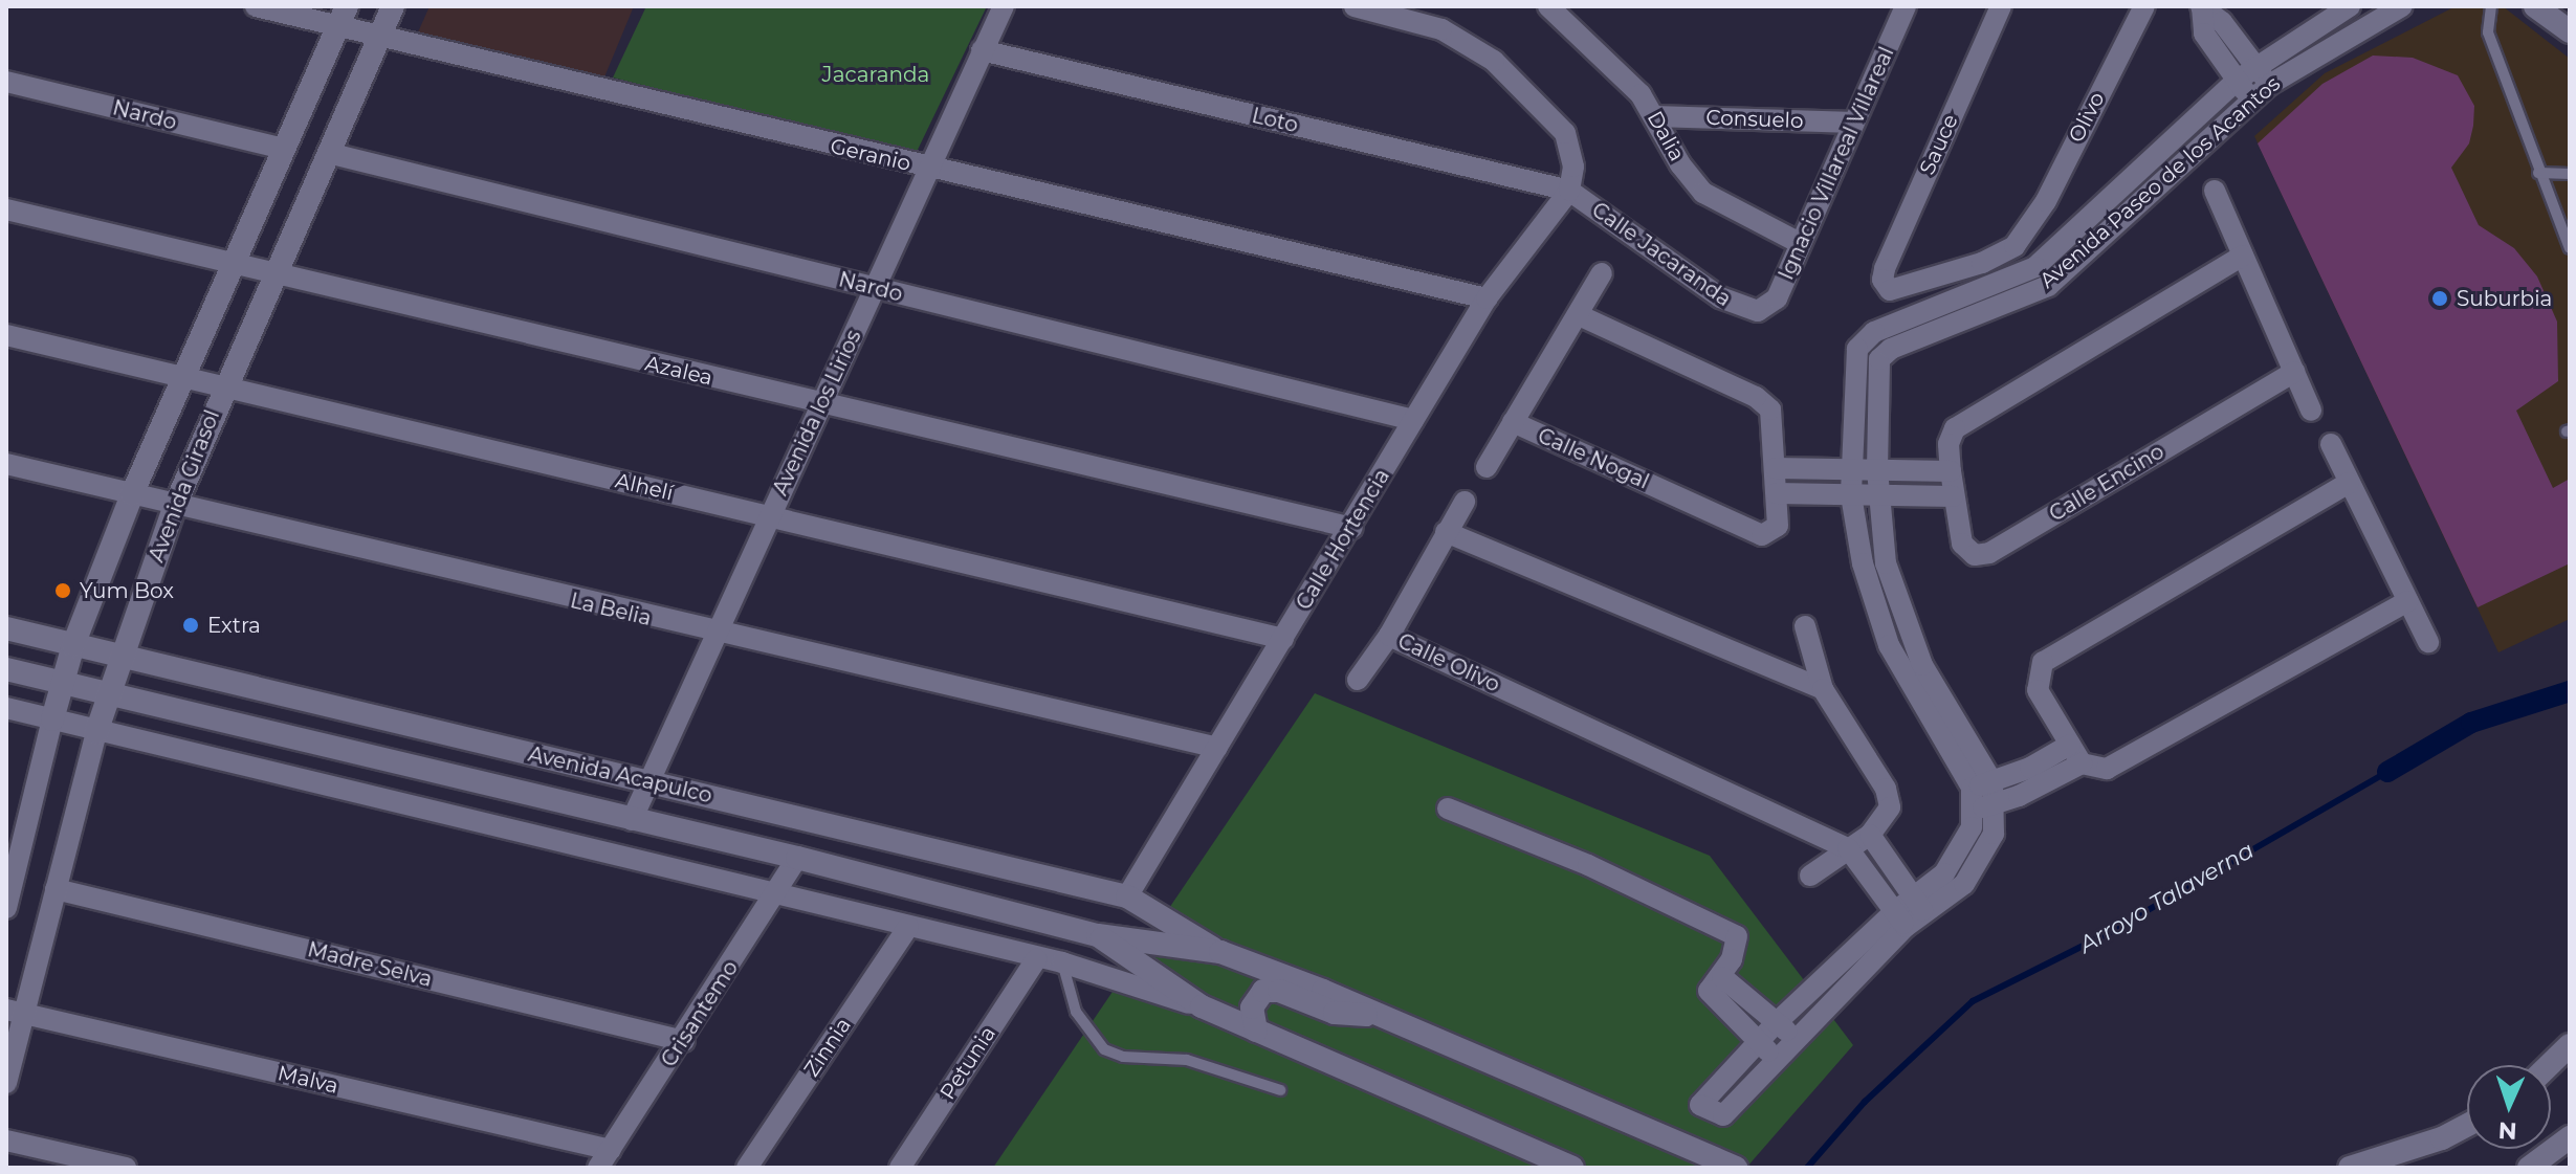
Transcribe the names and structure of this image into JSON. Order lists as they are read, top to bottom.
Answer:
{
  "streets": {
    "street": [
      "Nardo",
      "Olivo",
      "Consuelo",
      "Loto",
      "Dalia",
      "Sauce",
      "Geranio",
      "Ignacio Villareal Villareal",
      "Avenida Paseo de los Acantos",
      "Calle Jacaranda",
      "Azalea",
      "Avenida los Lirios",
      "Calle Nogal",
      "Calle Encino",
      "Avenida Girasol",
      "Alhelí",
      "Calle Hortencia",
      "La Belia",
      "Calle Olivo",
      "Avenida Acapulco",
      "Madre Selva",
      "Crisantemo",
      "Zinnia",
      "Petunia",
      "Malva"
    ]
  },
  "crossings": [
    ["Nardo", "Avenida los Lirios"],
    ["Nardo", "Avenida Girasol"],
    ["Nardo", "Calle Hortencia"],
    ["Olivo", "Sauce"],
    ["Consuelo", "Dalia"],
    ["Consuelo", "Ignacio Villareal Villareal"],
    ["Loto", "Calle Jacaranda"],
    ["Loto", "Avenida los Lirios"],
    ["Loto", "Calle Hortencia"],
    ["Dalia", "Ignacio Villareal Villareal"],
    ["Geranio", "Avenida los Lirios"],
    ["Geranio", "Avenida Girasol"],
    ["Geranio", "Calle Hortencia"],
    ["Ignacio Villareal Villareal", "Calle Jacaranda"],
    ["Avenida Paseo de los Acantos", "Calle Olivo"],
    ["Calle Jacaranda", "Calle Hortencia"],
    ["Azalea", "Avenida los Lirios"],
    ["Azalea", "Avenida Girasol"],
    ["Azalea", "Calle Hortencia"],
    ["Avenida los Lirios", "Alhelí"],
    ["Avenida los Lirios", "La Belia"],
    ["Avenida los Lirios", "Avenida Acapulco"],
    ["Avenida Girasol", "Alhelí"],
    ["Avenida Girasol", "La Belia"],
    ["Avenida Girasol", "Avenida Acapulco"],
    ["Avenida Girasol", "Madre Selva"],
    ["Avenida Girasol", "Malva"],
    ["Alhelí", "Calle Hortencia"],
    ["Calle Hortencia", "La Belia"],
    ["Calle Hortencia", "Avenida Acapulco"],
    ["Avenida Acapulco", "Crisantemo"],
    ["Madre Selva", "Crisantemo"],
    ["Crisantemo", "Malva"]
  ],
  "water": ["Arroyo Talaverna"],
  "parks": ["Jacaranda"],
  "places": ["Suburbia", "Yum Box", "Extra"],
  "north": "bottom"
}
